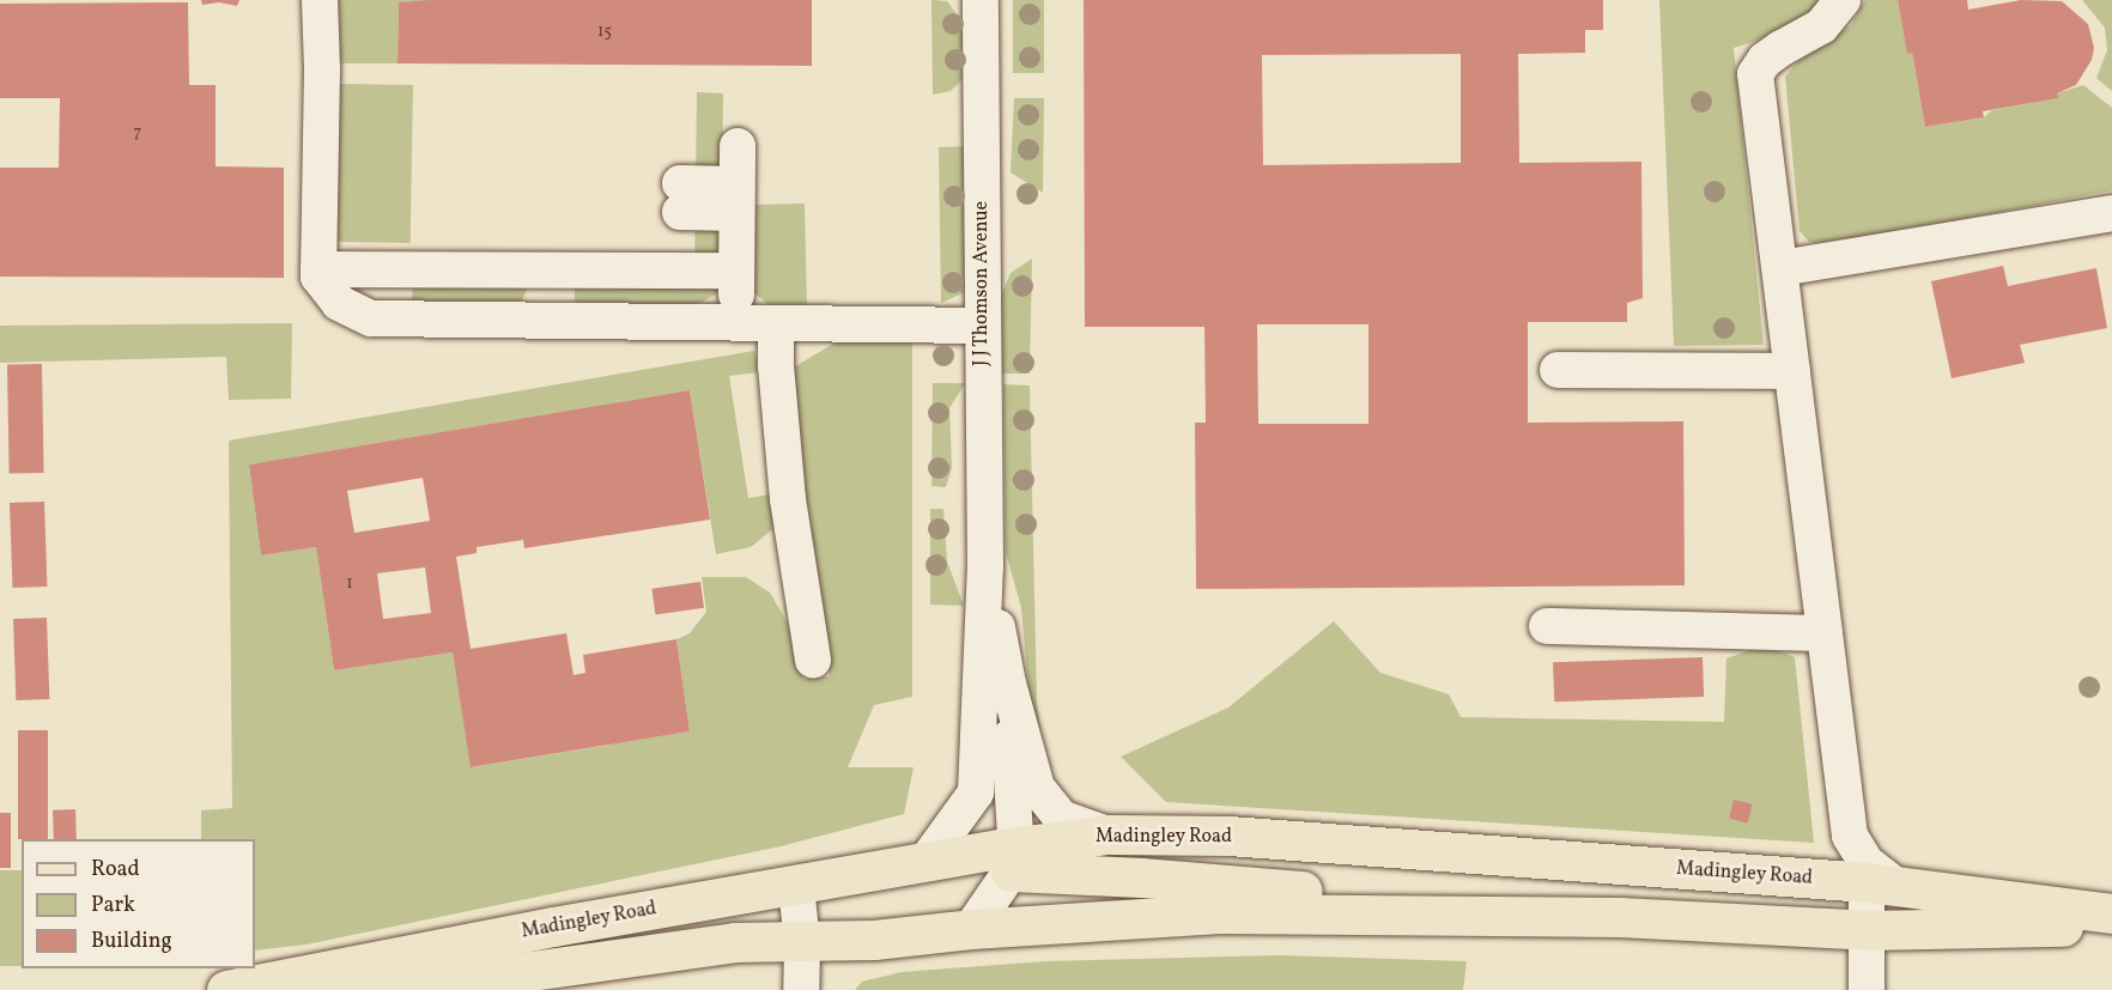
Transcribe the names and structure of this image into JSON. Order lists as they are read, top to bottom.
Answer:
{
  "streets": {
    "main road": ["Madingley Road"],
    "street": ["J J Thomson Avenue"]
  },
  "house_numbers": ["15", "7", "1"],
  "legend": ["Road", "Park", "Building"]
}
